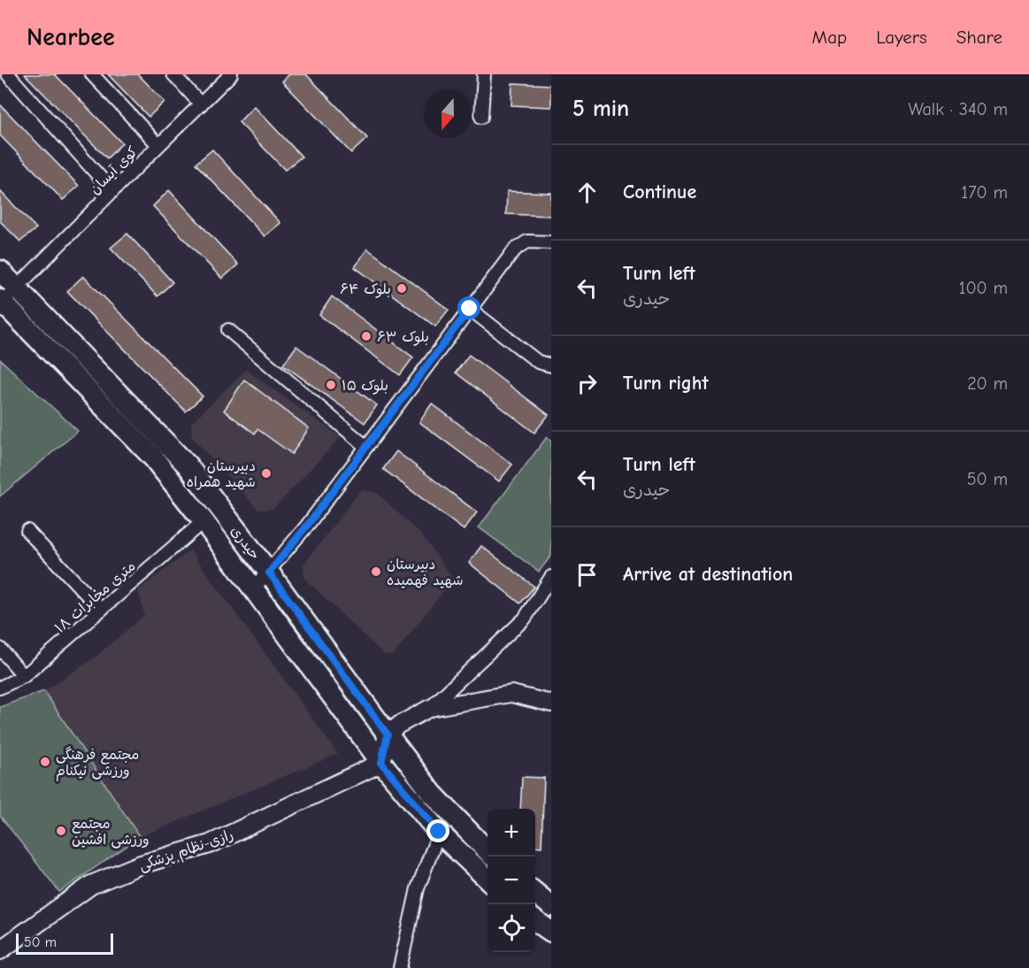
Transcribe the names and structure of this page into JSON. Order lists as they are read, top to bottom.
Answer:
{
  "streets": {
    "main road": ["حیدری", "رازی-نظام پزشکی"],
    "street": ["کوی آیسان", "۱۸ متری مخابرات"]
  },
  "crossings": [
    ["کوی آیسان", "حیدری"],
    ["حیدری", "۱۸ متری مخابرات"],
    ["حیدری", "رازی-نظام پزشکی"]
  ],
  "places": [
    "بلوک ۶۴",
    "بلوک ۶۳",
    "بلوک ۱۵",
    "دبیرستان شهید همراه",
    "دبیرستان شهید فهمیده",
    "مجتمع فرهنگی ورزشی نیکنام",
    "مجتمع ورزشی افشین"
  ],
  "scale_bar": "50 m",
  "north": "bottom",
  "page": {
    "header": "Nearbee",
    "nav": ["Map", "Layers", "Share"],
    "heading": ["5 min", "Walk · 340 m"],
    "list": [
      ["Continue", "170 m"],
      ["Turn left", "حیدری", "100 m"],
      ["Turn right", "20 m"],
      ["Turn left", "حیدری", "50 m"],
      "Arrive at destination"
    ],
    "map_buttons": ["+", "−"],
    "scale": "50 m"
  }
}
